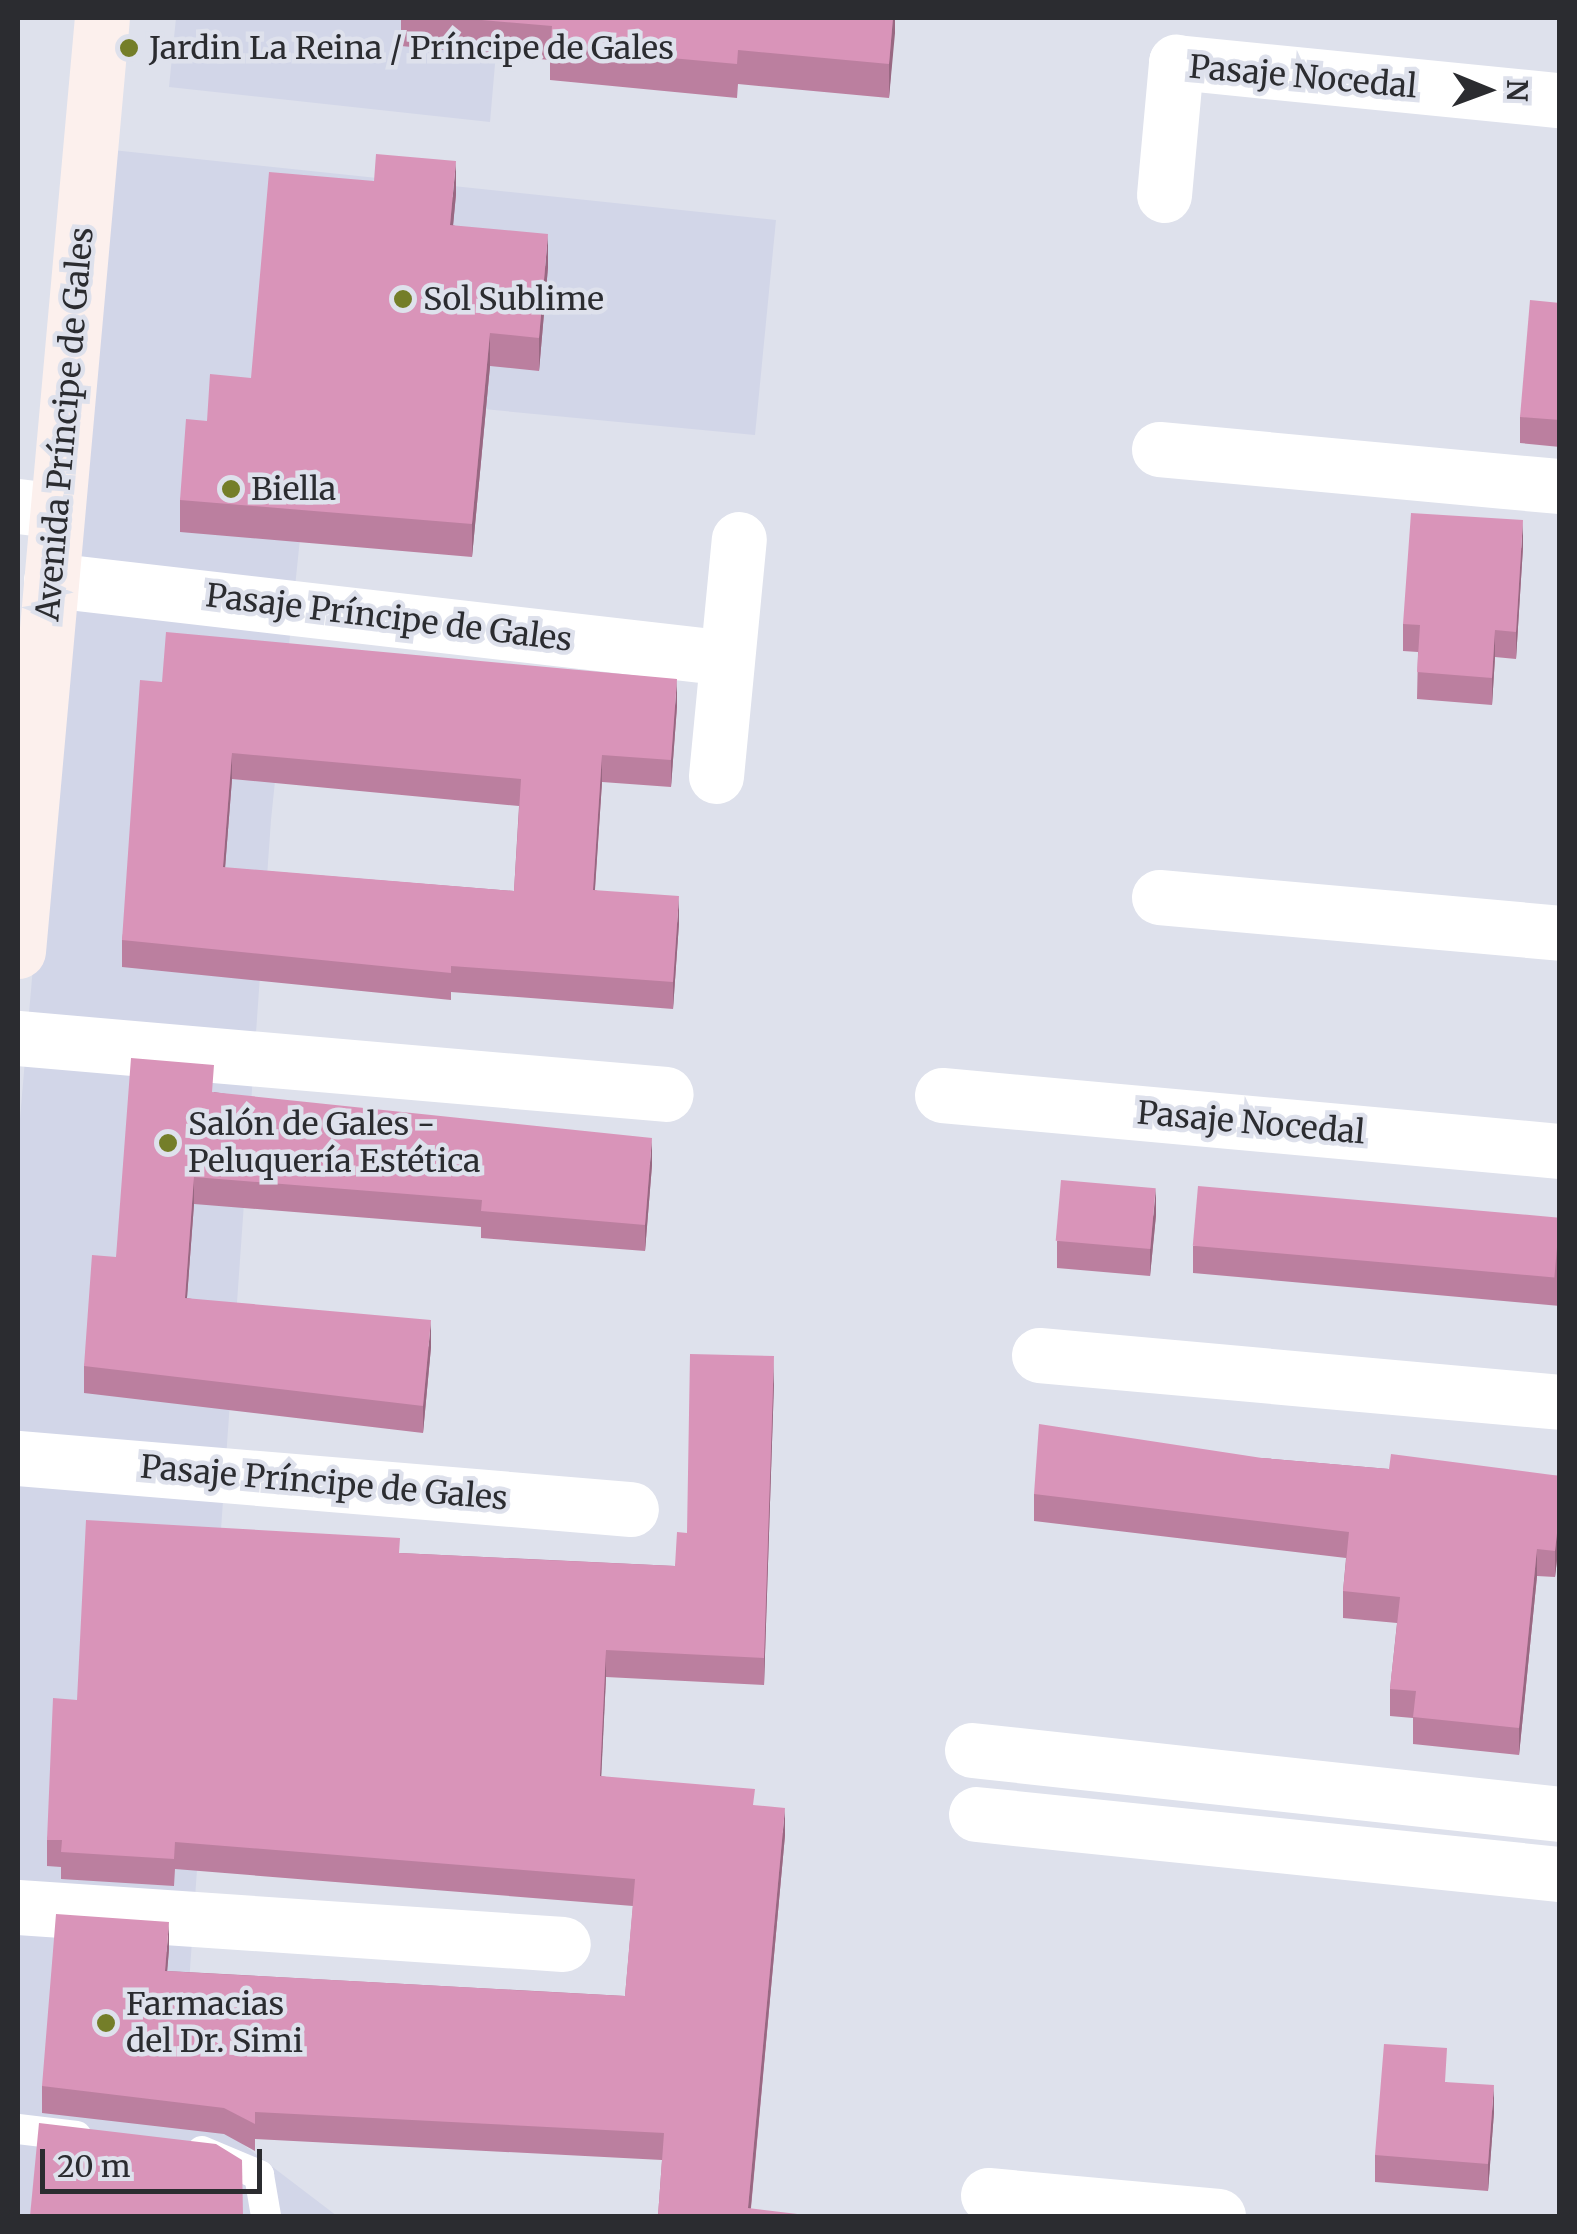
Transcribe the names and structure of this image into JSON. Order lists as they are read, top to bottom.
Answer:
{
  "streets": {
    "main road": ["Avenida Príncipe de Gales"],
    "street": ["Pasaje Nocedal", "Pasaje Príncipe de Gales"]
  },
  "crossings": [
    ["Avenida Príncipe de Gales", "Pasaje Príncipe de Gales"]
  ],
  "places": [
    "Jardin La Reina / Príncipe de Gales",
    "Sol Sublime",
    "Biella",
    "Salón de Gales - Peluquería Estética",
    "Farmacias del Dr. Simi"
  ],
  "scale_bar": "20 m",
  "north": "right"
}
